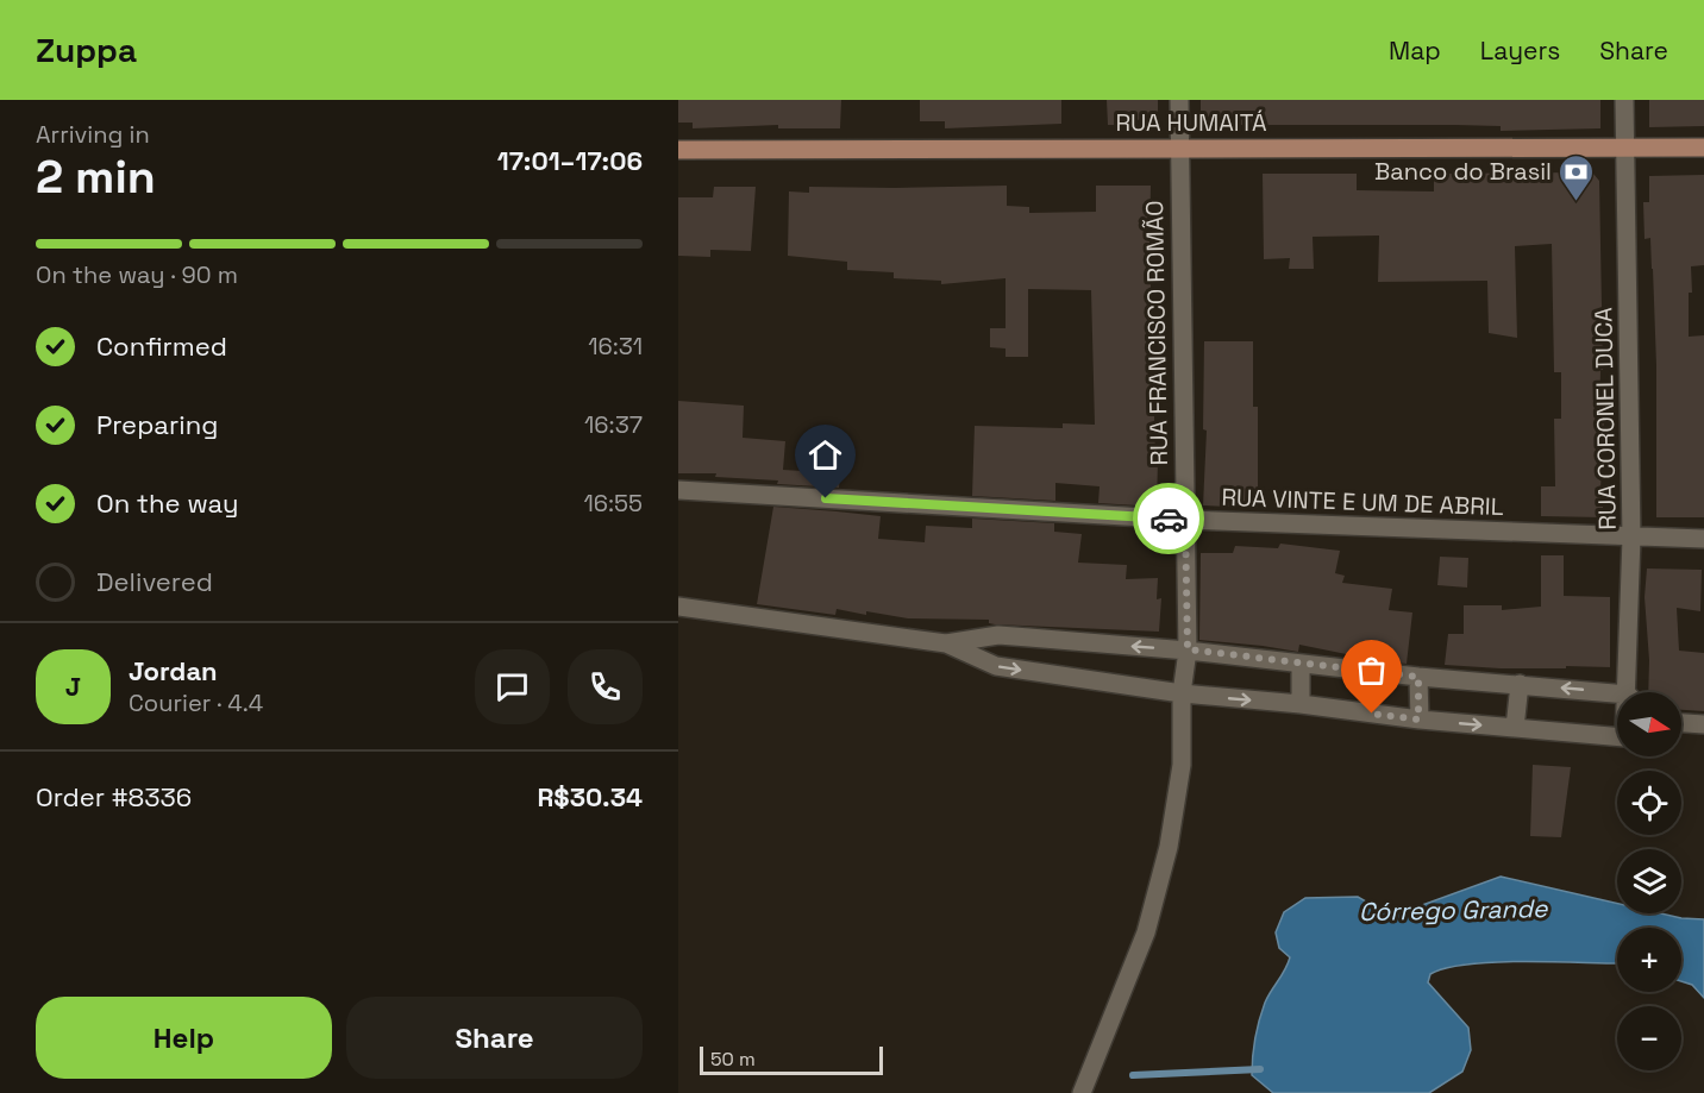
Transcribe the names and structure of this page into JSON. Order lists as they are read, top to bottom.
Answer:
{
  "streets": {
    "main road": ["RUA HUMAITÁ"],
    "street": ["RUA FRANCISCO ROMÃO", "RUA CORONEL DUCA", "RUA VINTE E UM DE ABRIL"]
  },
  "crossings": [
    ["RUA HUMAITÁ", "RUA FRANCISCO ROMÃO"],
    ["RUA HUMAITÁ", "RUA CORONEL DUCA"],
    ["RUA FRANCISCO ROMÃO", "RUA VINTE E UM DE ABRIL"],
    ["RUA CORONEL DUCA", "RUA VINTE E UM DE ABRIL"]
  ],
  "water": ["Córrego Grande"],
  "places": {
    "bank": ["Banco do Brasil"]
  },
  "scale_bar": "50 m",
  "north": "right",
  "page": {
    "header": "Zuppa",
    "nav": ["Map", "Layers", "Share"],
    "heading": ["2 min", "Arriving in", "17:01–17:06"],
    "panel": [
      "Jordan",
      "Courier · 4.4",
      "Order #8336",
      "R$30.34"
    ],
    "bar": "On the way · 90 m",
    "list": [
      ["Confirmed", "16:31"],
      ["Preparing", "16:37"],
      ["On the way", "16:55"],
      "Delivered"
    ],
    "round": "J",
    "map_buttons": ["+", "−"],
    "buttons": ["Help", "Share"],
    "scale": "50 m"
  }
}
